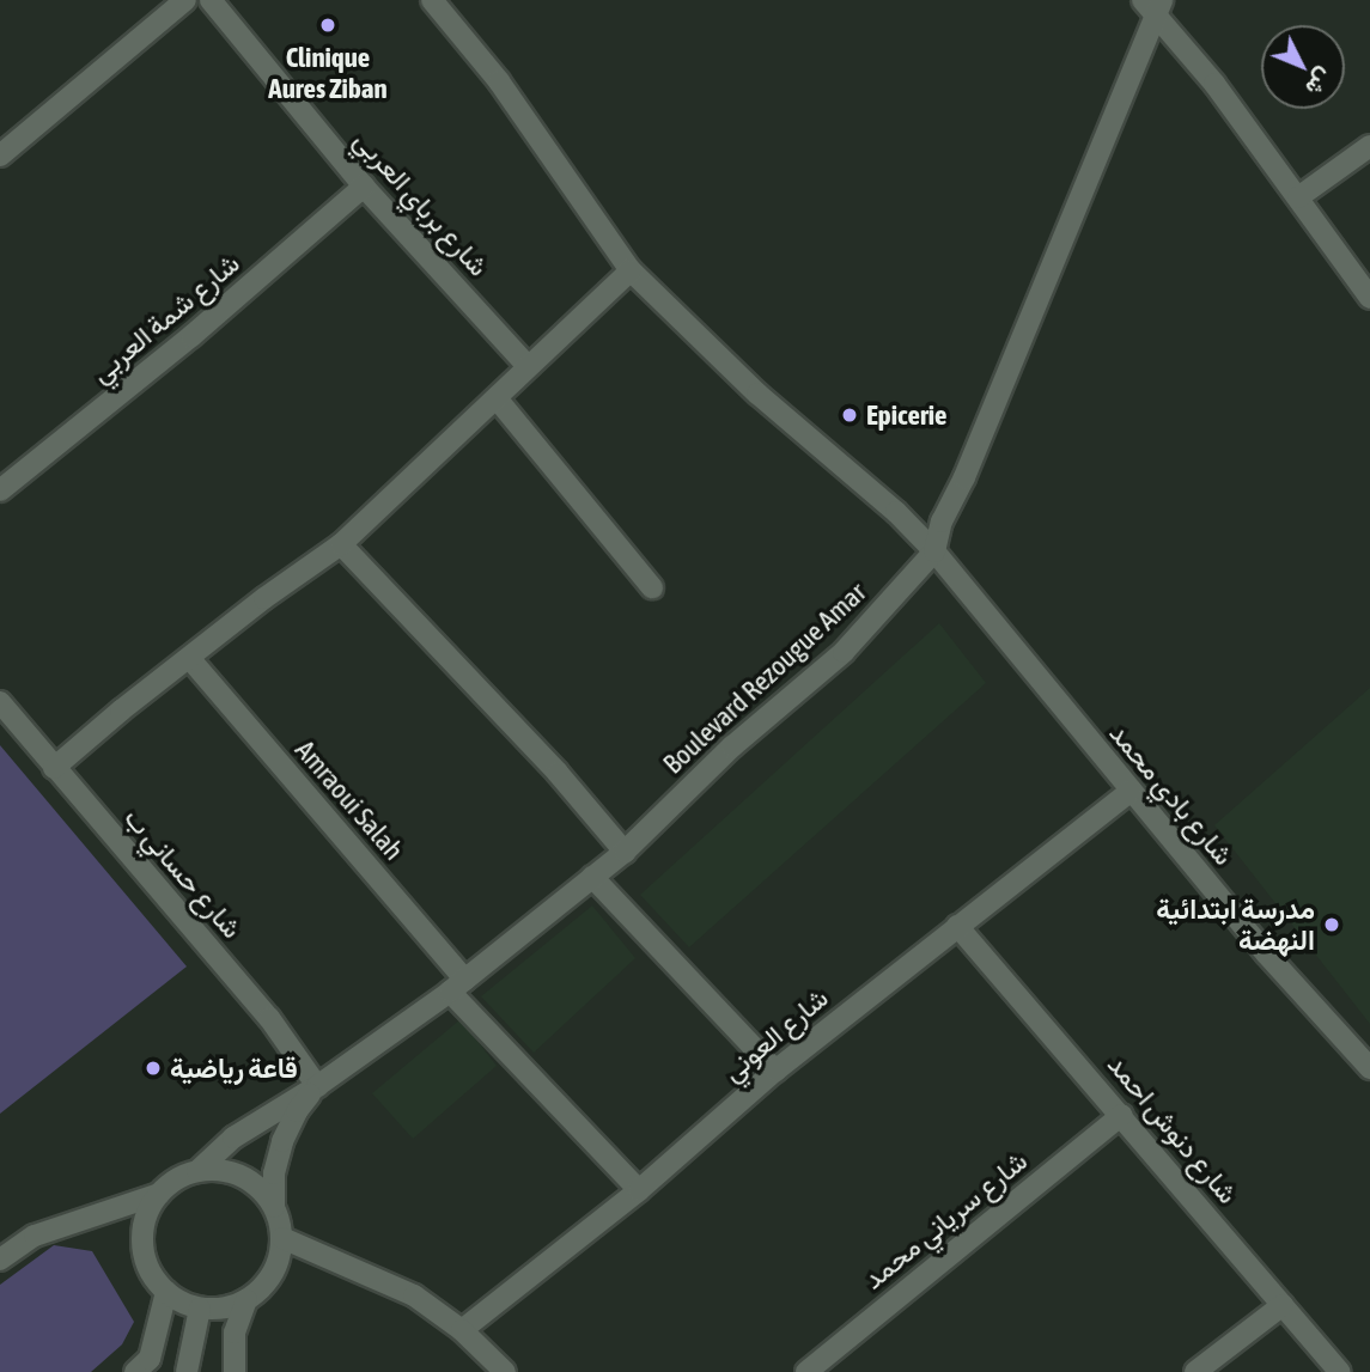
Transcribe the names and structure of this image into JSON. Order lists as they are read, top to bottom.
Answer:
{
  "streets": {
    "street": [
      "شارع برباي العربي",
      "شارع شمة العربي",
      "Boulevard Rezougue Amar",
      "شارع بادي محمد",
      "Amraoui Salah",
      "شارع حساني ب",
      "شارع العوني",
      "شارع دنوش احمد",
      "شارع سرياني محمد"
    ]
  },
  "crossings": [
    ["شارع برباي العربي", "شارع شمة العربي"],
    ["Boulevard Rezougue Amar", "شارع بادي محمد"],
    ["Boulevard Rezougue Amar", "Amraoui Salah"],
    ["Boulevard Rezougue Amar", "شارع حساني ب"],
    ["شارع بادي محمد", "شارع العوني"],
    ["Amraoui Salah", "شارع العوني"],
    ["شارع العوني", "شارع دنوش احمد"],
    ["شارع دنوش احمد", "شارع سرياني محمد"]
  ],
  "places": [
    "Clinique Aures Ziban",
    "Epicerie",
    "مدرسة ابتدائية النهضة",
    "قاعة رياضية"
  ],
  "north": "bottom right"
}
